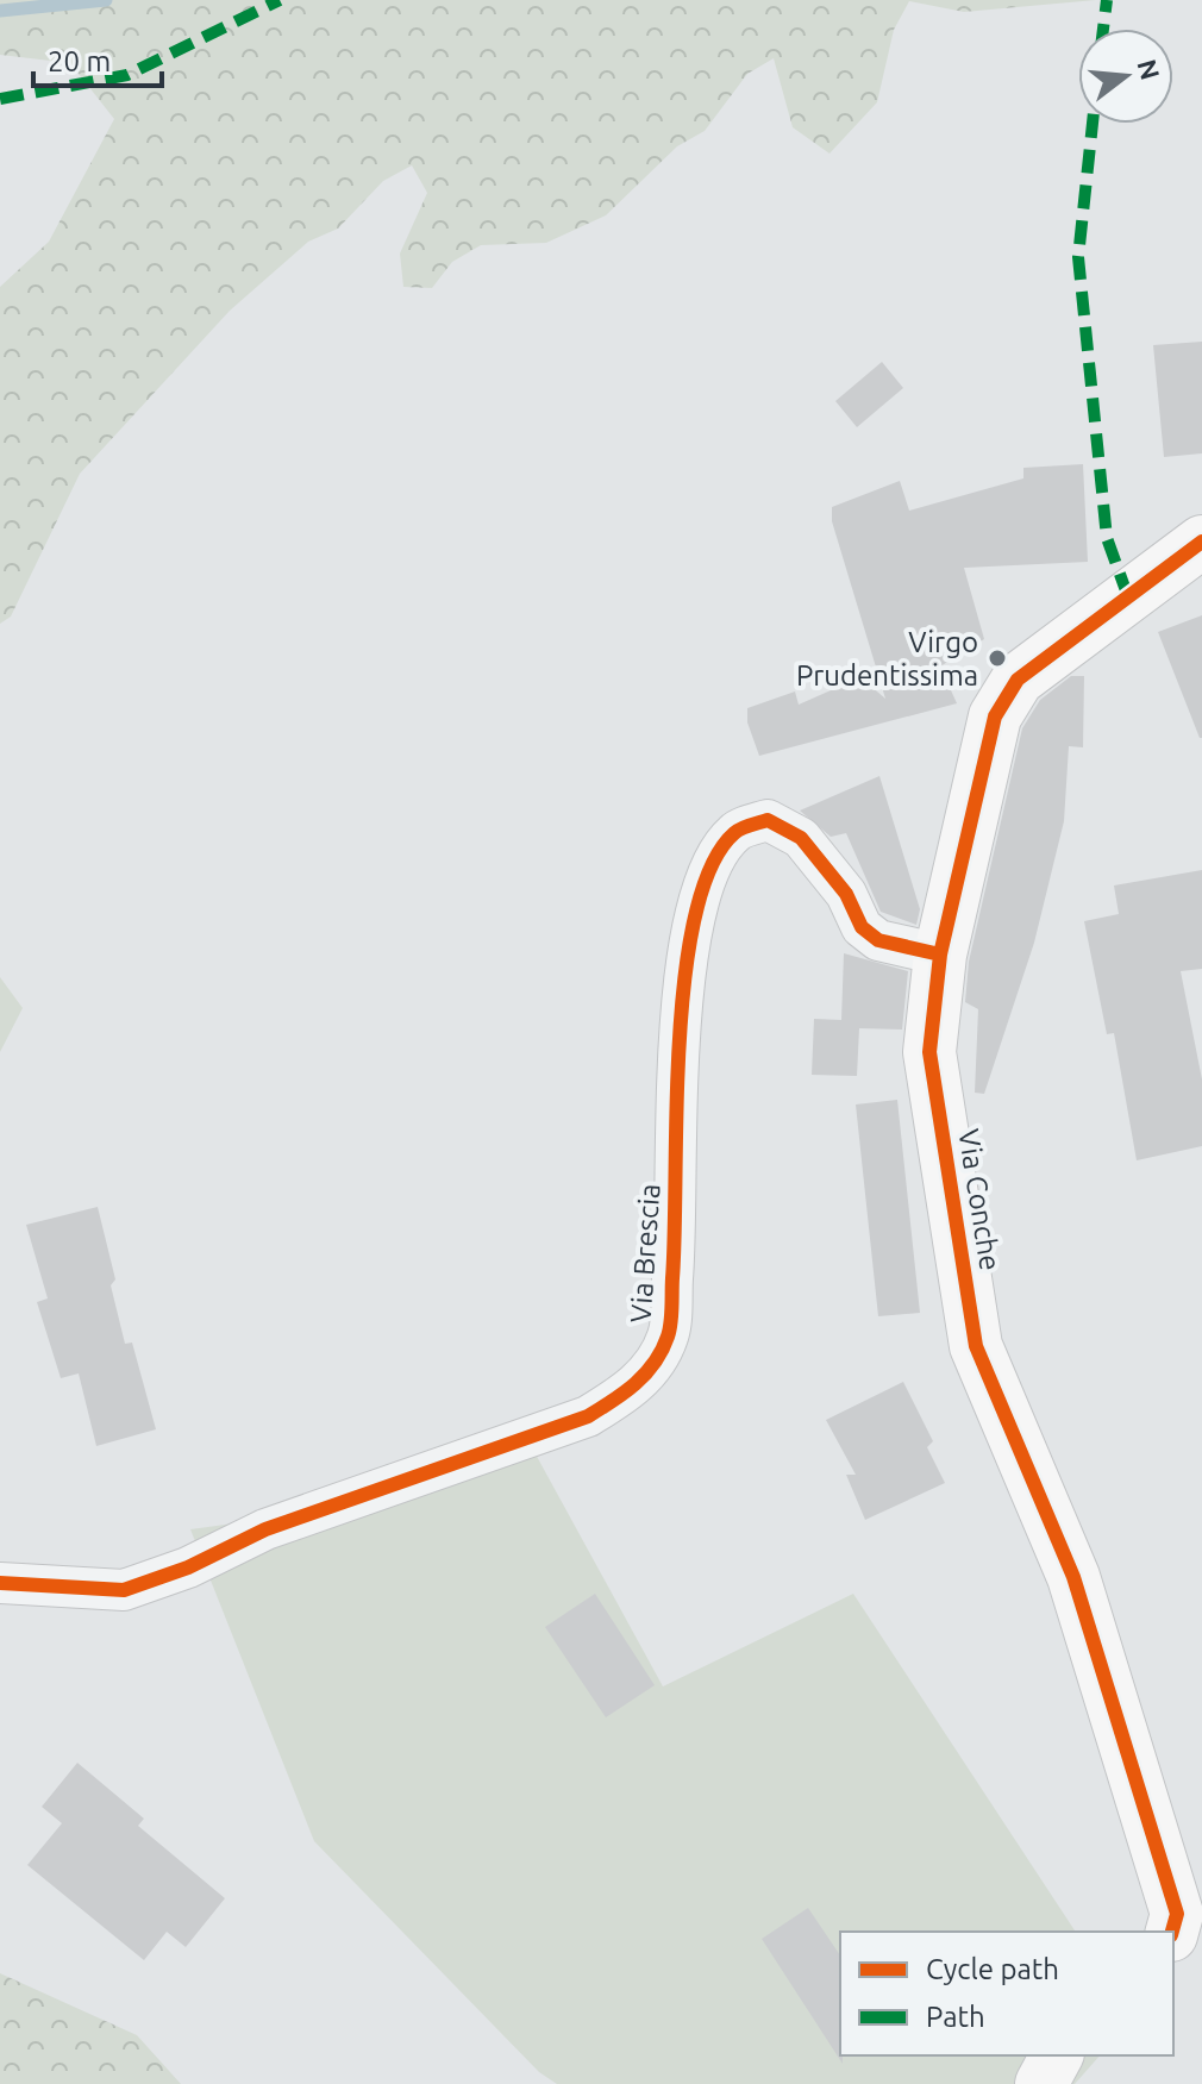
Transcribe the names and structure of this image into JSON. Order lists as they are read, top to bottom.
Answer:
{
  "streets": {
    "street": ["Via Conche", "Via Brescia"]
  },
  "crossings": [
    ["Via Conche", "Via Brescia"]
  ],
  "places": ["Virgo Prudentissima"],
  "legend": ["Cycle path", "Path"],
  "scale_bar": "20 m",
  "north": "right"
}
